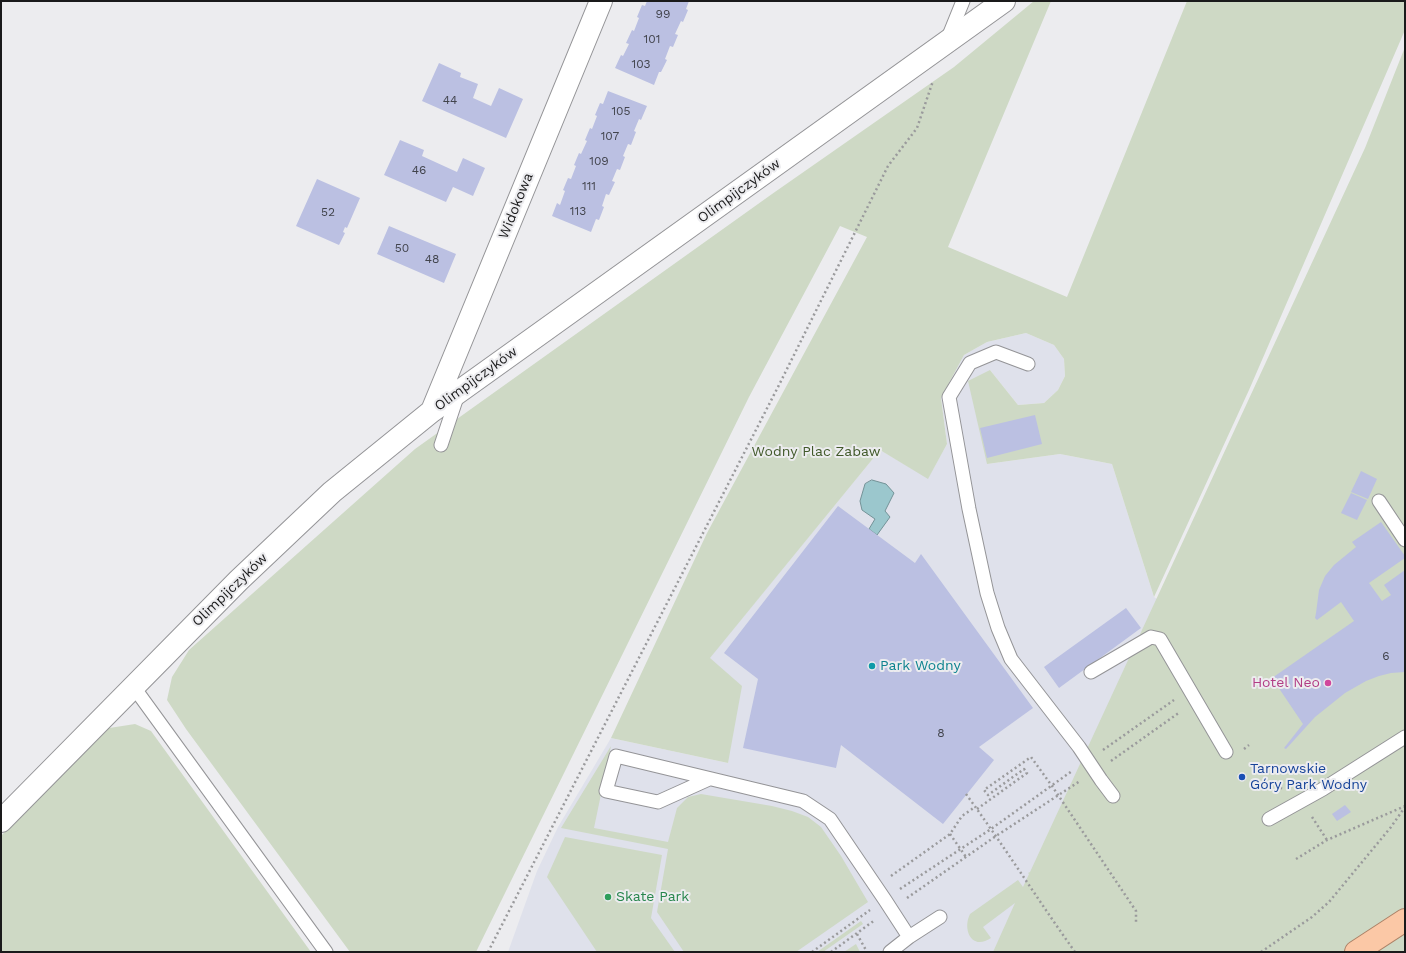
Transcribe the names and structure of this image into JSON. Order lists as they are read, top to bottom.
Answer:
{
  "streets": {
    "street": ["Olimpijczyków", "Widokowa"]
  },
  "crossings": [
    ["Olimpijczyków", "Widokowa"]
  ],
  "parks": ["Wodny Plac Zabaw"],
  "places": [
    "Park Wodny",
    "Hotel Neo",
    "Tarnowskie Góry Park Wodny",
    "Skate Park"
  ],
  "house_numbers": [
    "99",
    "101",
    "103",
    "44",
    "105",
    "107",
    "109",
    "46",
    "111",
    "113",
    "52",
    "50",
    "48",
    "6",
    "8"
  ]
}
